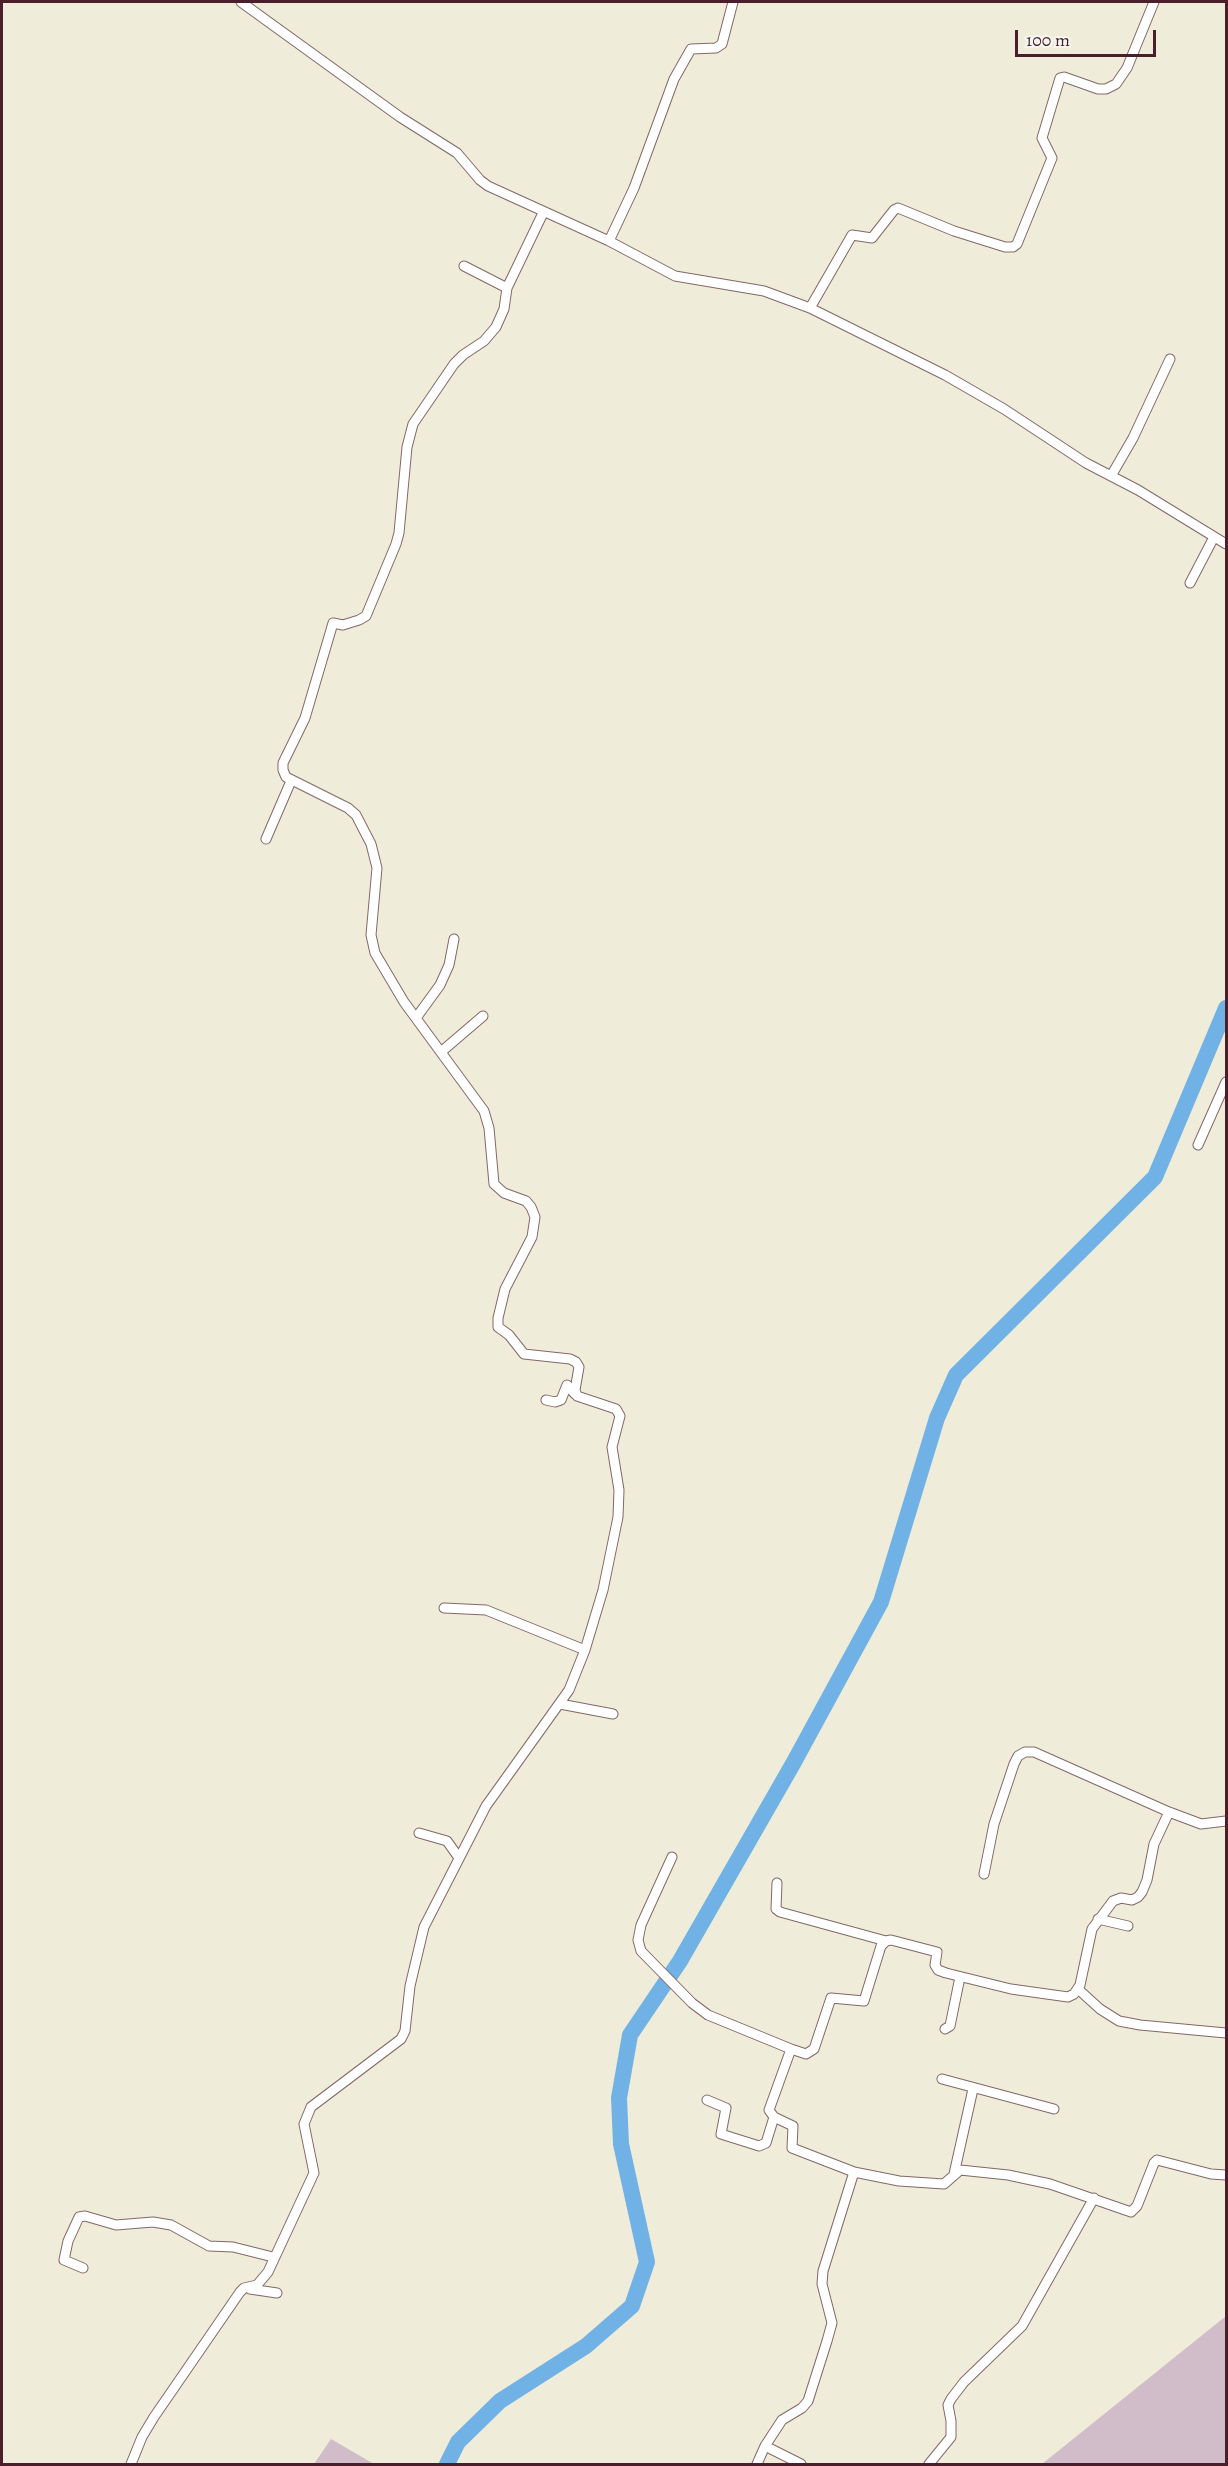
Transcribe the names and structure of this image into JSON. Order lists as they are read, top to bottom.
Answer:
{
  "scale_bar": "100 m"
}
